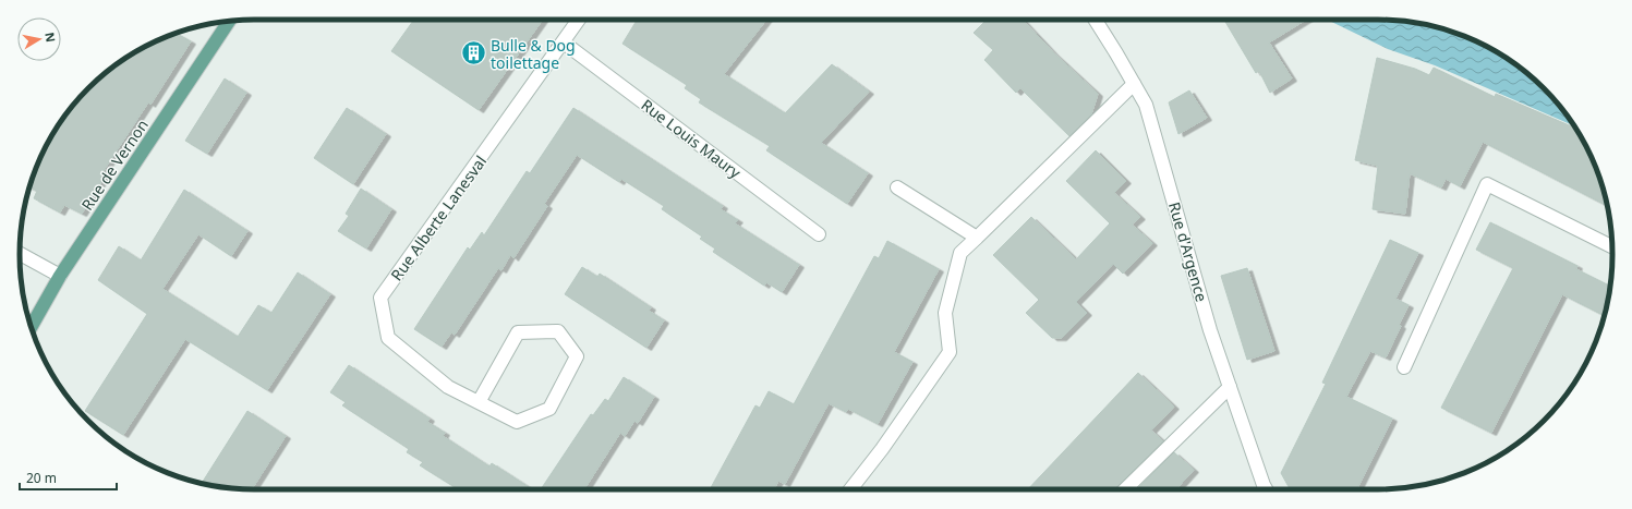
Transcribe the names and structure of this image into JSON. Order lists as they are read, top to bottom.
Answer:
{
  "streets": {
    "main road": ["Rue de Vernon"],
    "street": ["Rue Louis Maury", "Rue Alberte Lanesval", "Rue d'Argence"]
  },
  "crossings": [
    ["Rue Louis Maury", "Rue Alberte Lanesval"]
  ],
  "places": {
    "building": ["Bulle & Dog toilettage"]
  },
  "scale_bar": "20 m",
  "north": "right"
}
